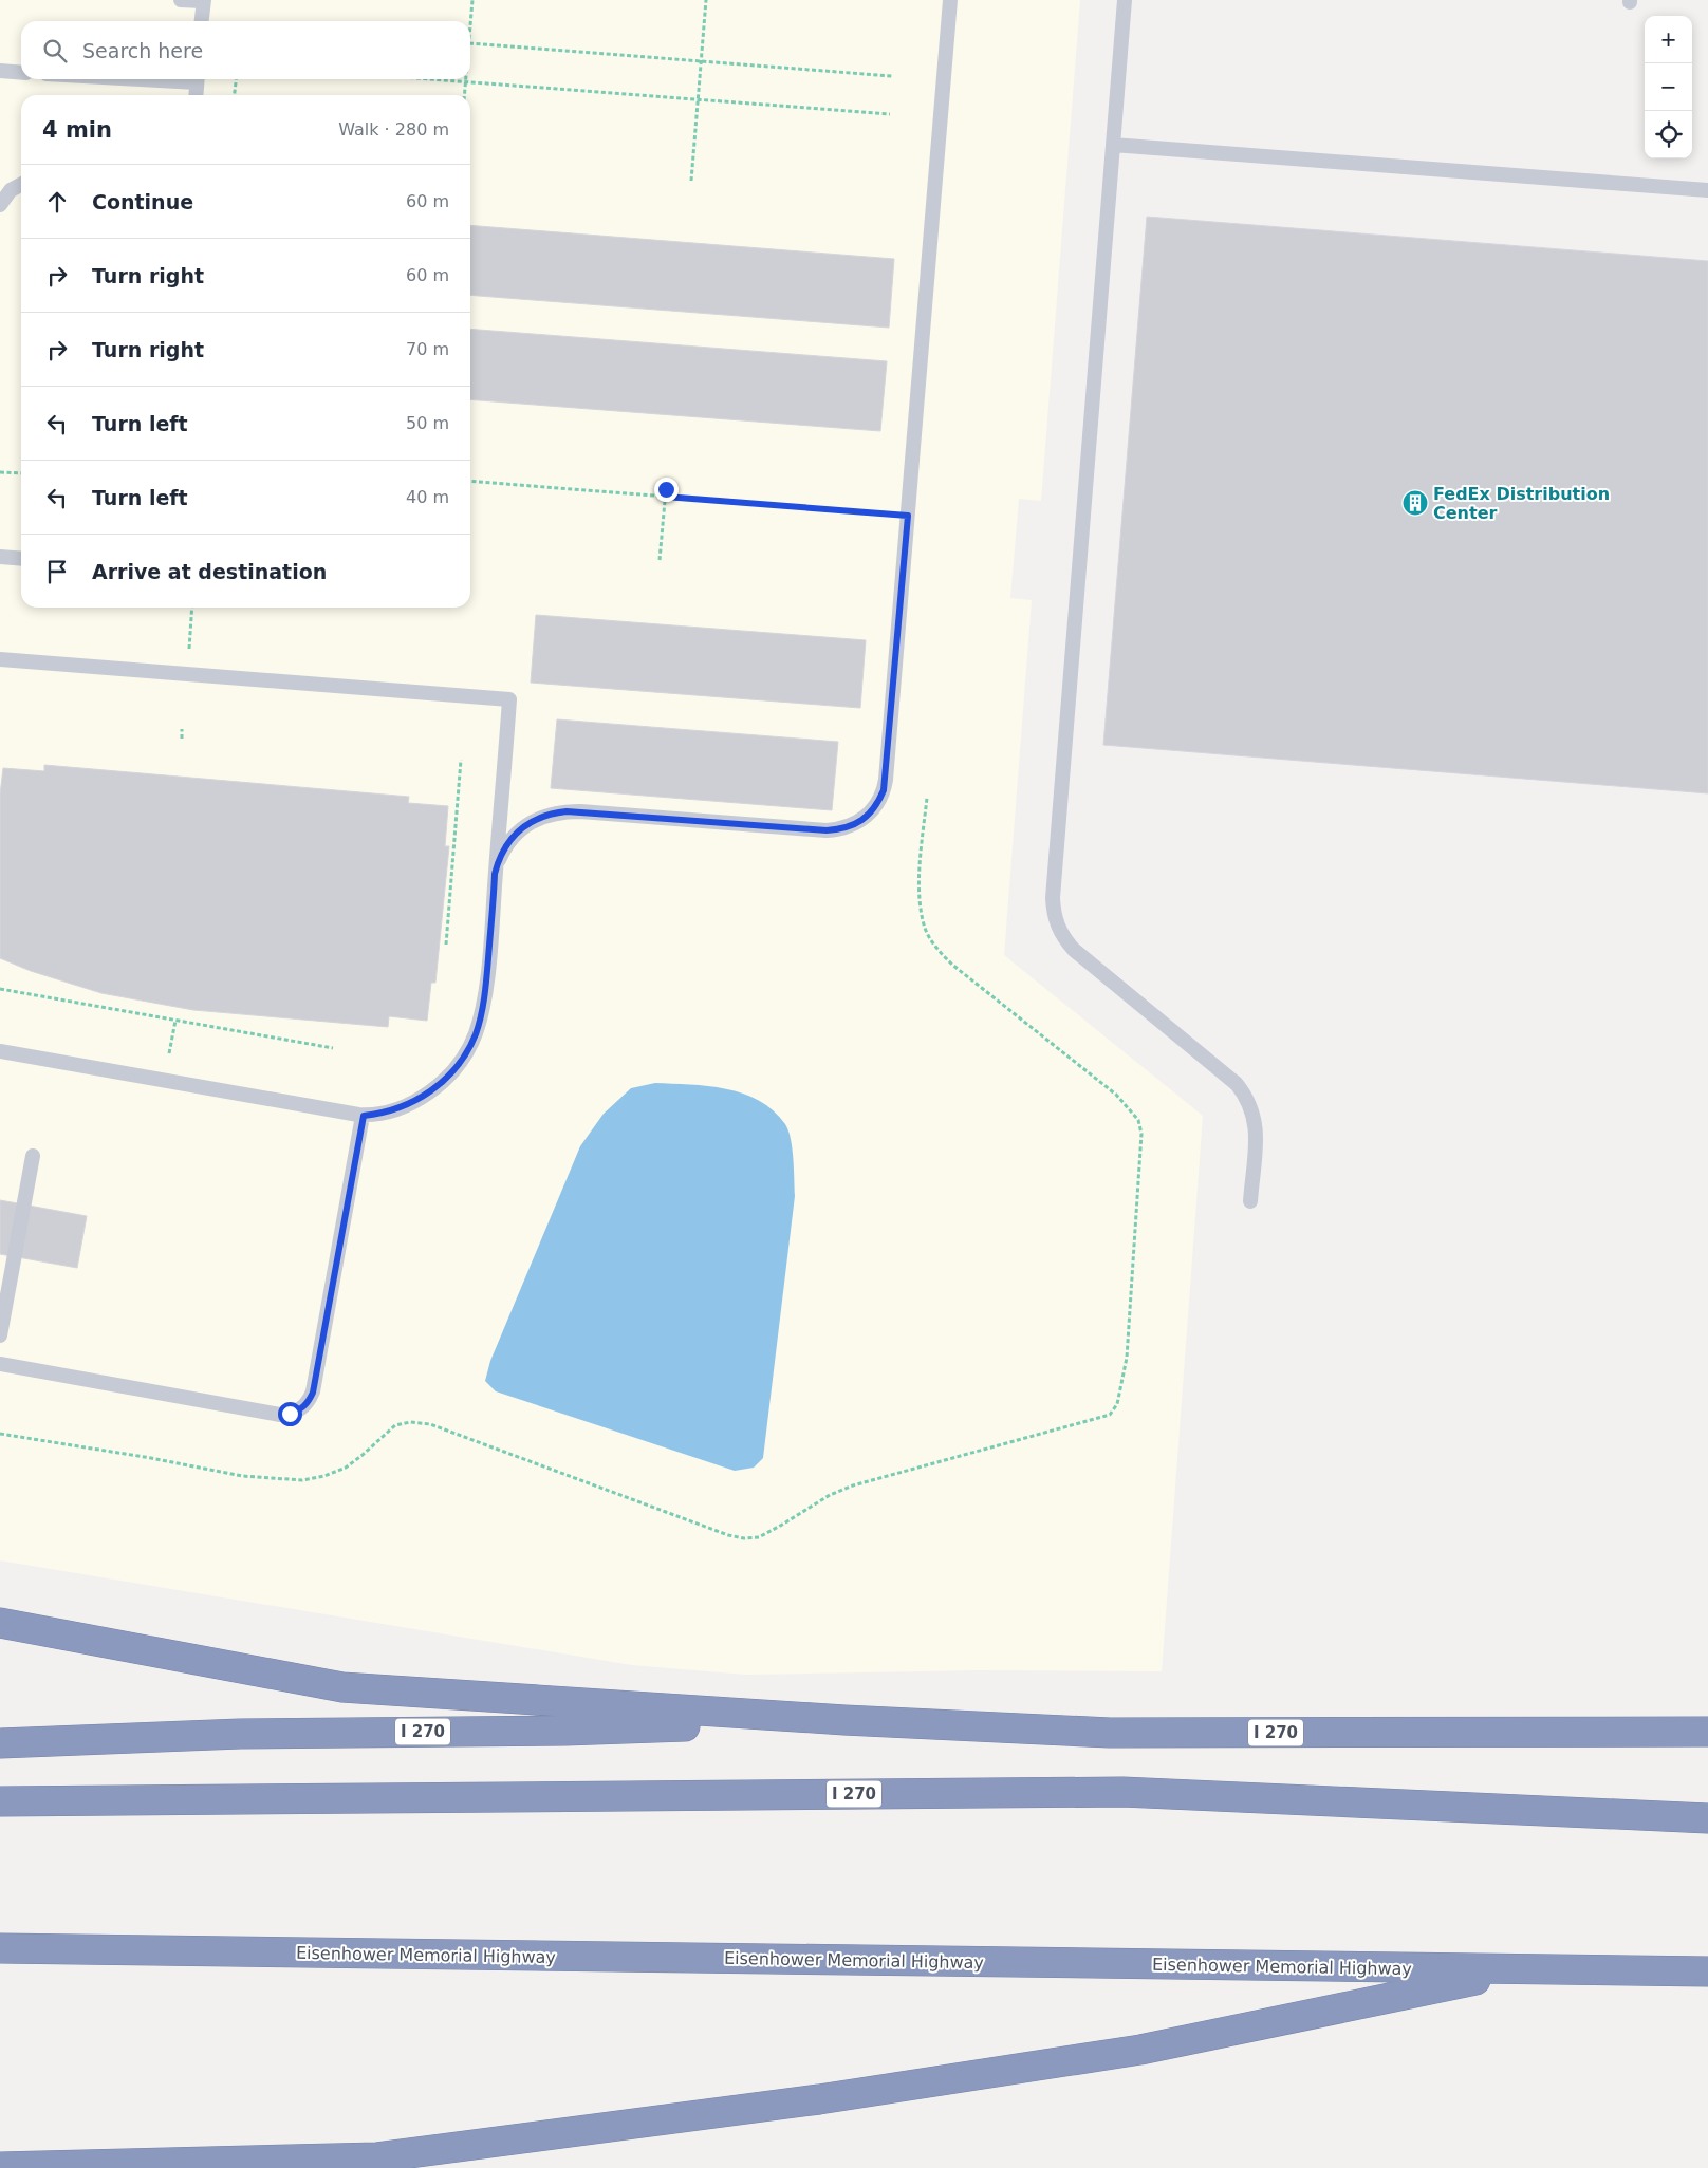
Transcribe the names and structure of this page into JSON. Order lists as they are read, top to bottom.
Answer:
{
  "streets": {
    "highway": ["I 270", "Eisenhower Memorial Highway"]
  },
  "places": {
    "building": ["FedEx Distribution Center"]
  },
  "page": {
    "map_buttons": ["+", "−"],
    "search": "Search here",
    "heading": ["4 min", "Walk · 280 m"],
    "list": [
      ["Continue", "60 m"],
      ["Turn right", "60 m"],
      ["Turn right", "70 m"],
      ["Turn left", "50 m"],
      ["Turn left", "40 m"],
      "Arrive at destination"
    ]
  }
}
